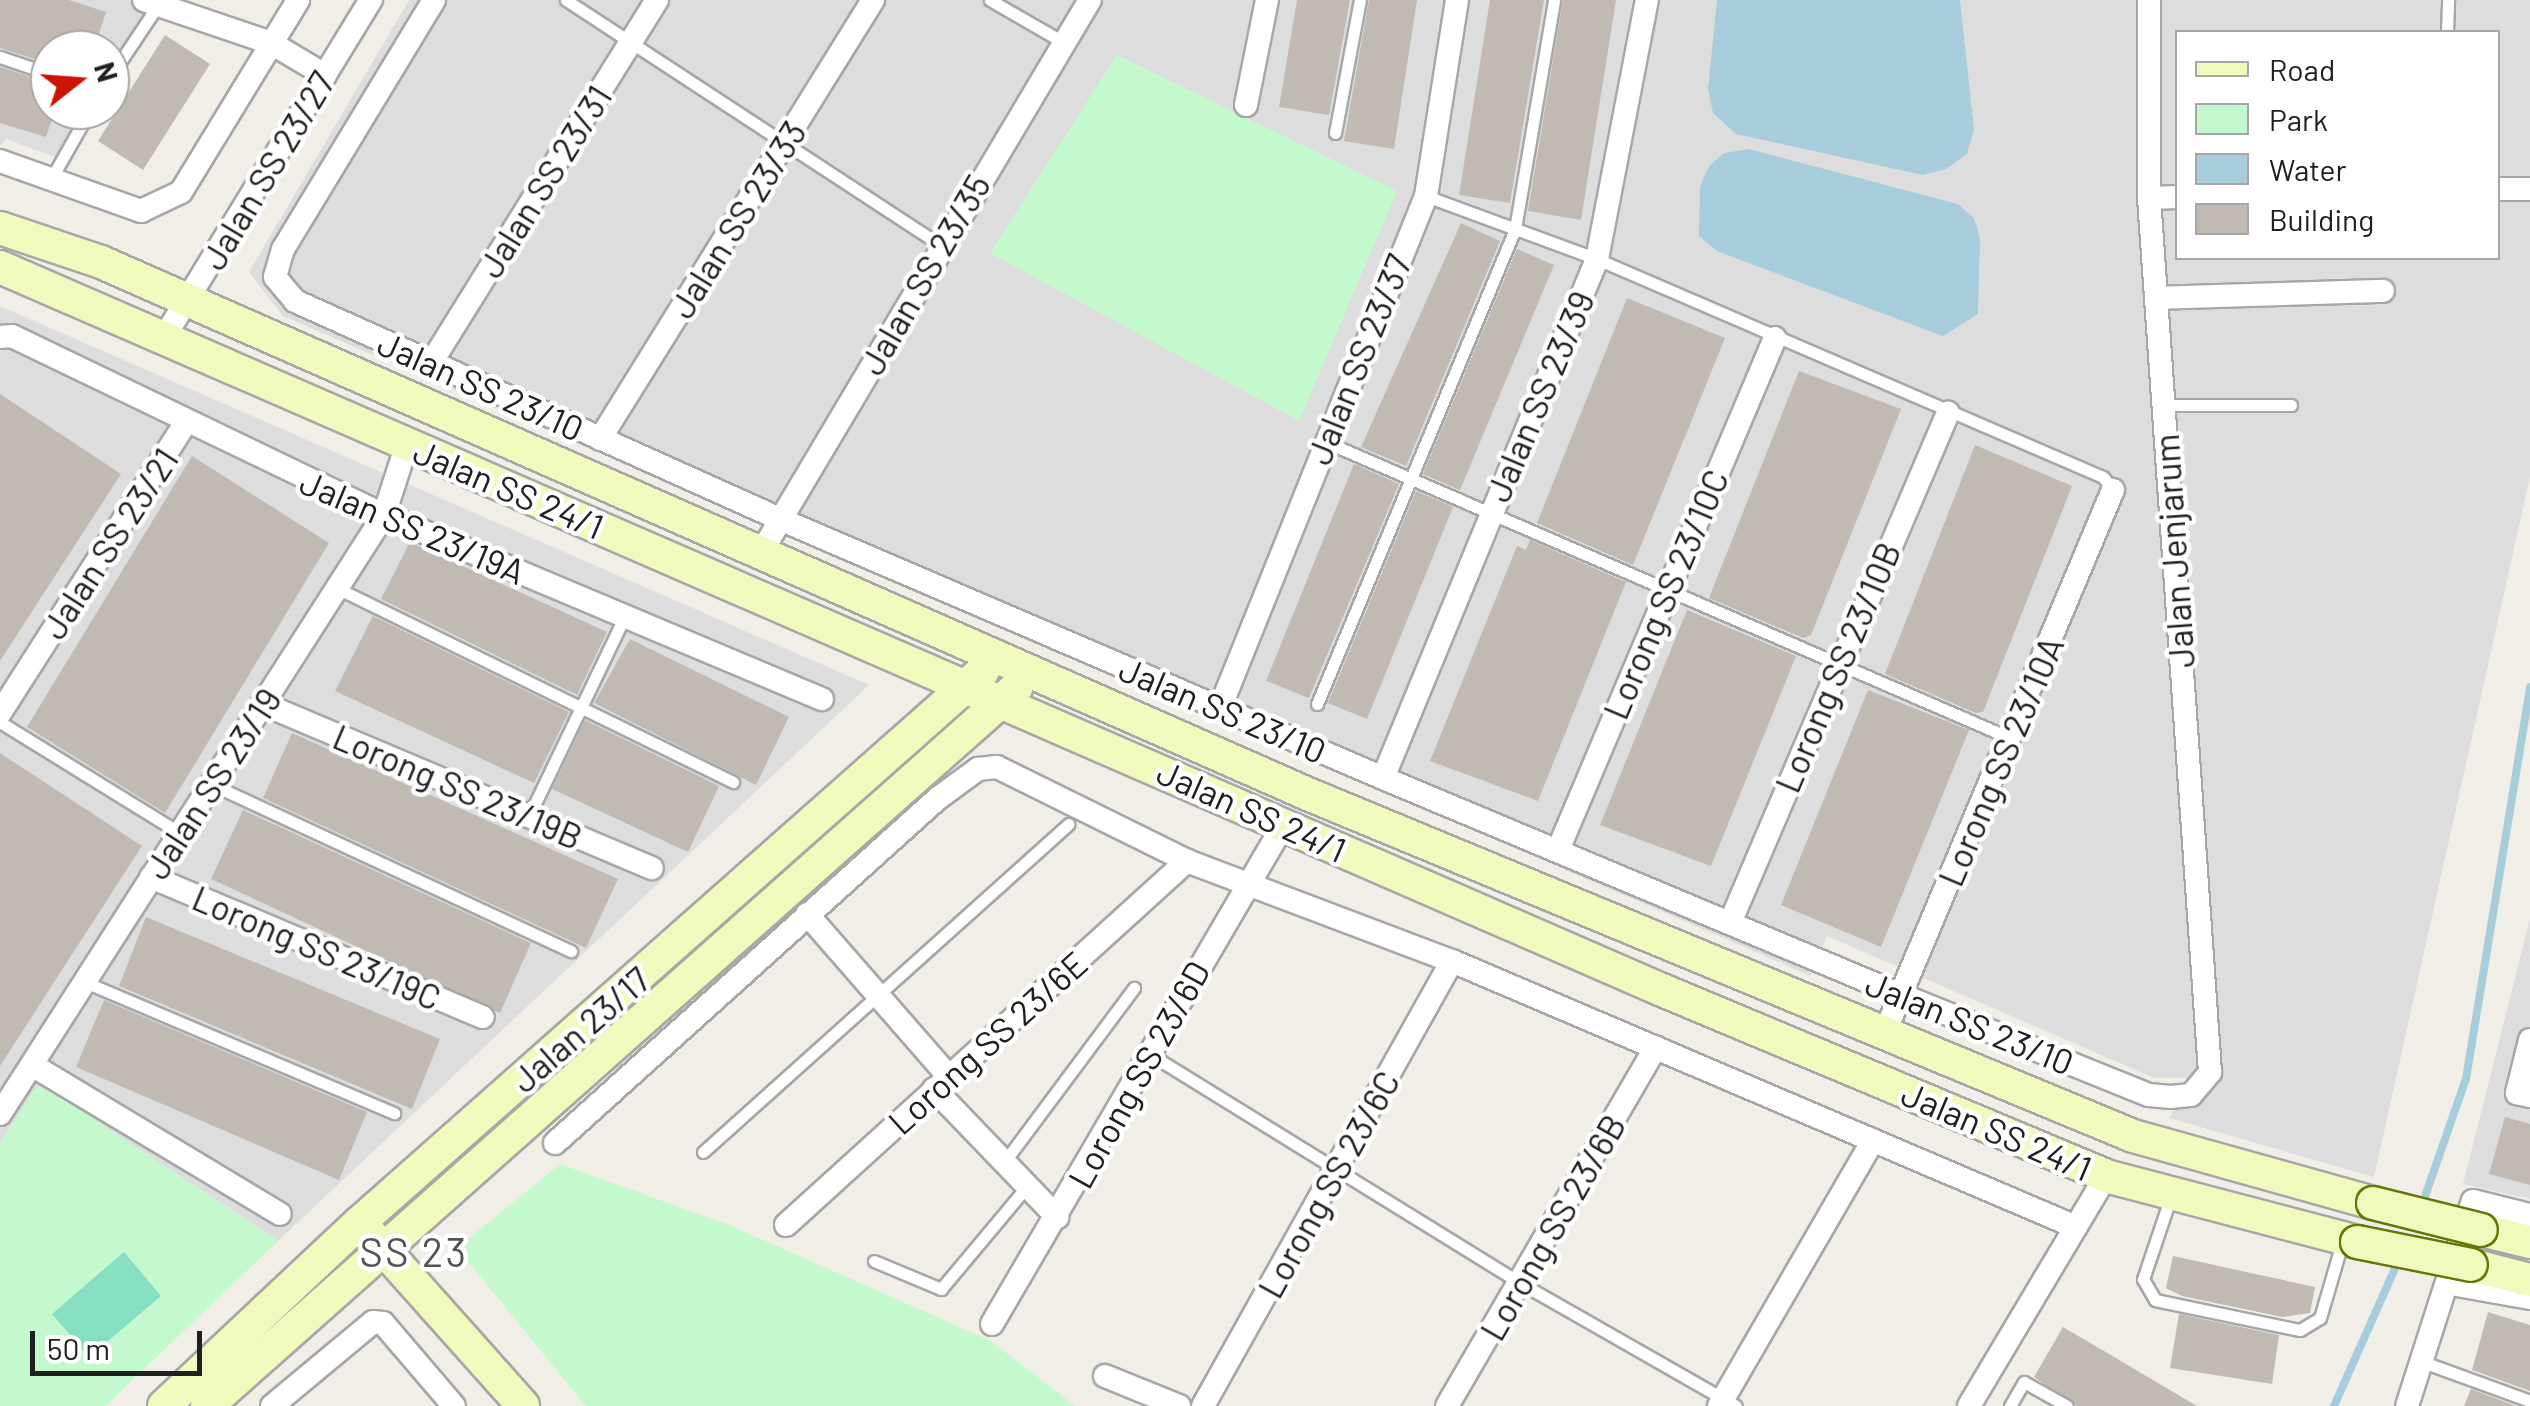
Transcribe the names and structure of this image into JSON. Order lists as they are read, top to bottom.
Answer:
{
  "streets": {
    "main road": ["Jalan SS 24/1", "Jalan 23/17"],
    "street": [
      "Jalan SS 23/27",
      "Jalan SS 23/31",
      "Jalan SS 23/33",
      "Jalan SS 23/35",
      "Jalan SS 23/37",
      "Jalan SS 23/10",
      "Jalan SS 23/39",
      "Jalan SS 23/19A",
      "Jalan SS 23/21",
      "Jalan Jenjarum",
      "Lorong SS 23/10C",
      "Lorong SS 23/10B",
      "Lorong SS 23/10A",
      "Jalan SS 23/19",
      "Lorong SS 23/19B",
      "Lorong SS 23/19C",
      "Lorong SS 23/6E",
      "Lorong SS 23/6D",
      "Lorong SS 23/6C",
      "Lorong SS 23/6B"
    ]
  },
  "crossings": [
    ["Jalan SS 23/27", "Jalan SS 24/1"],
    ["Jalan SS 23/31", "Jalan SS 23/10"],
    ["Jalan SS 23/33", "Jalan SS 23/10"],
    ["Jalan SS 23/35", "Jalan SS 23/10"],
    ["Jalan SS 23/35", "Jalan SS 24/1"],
    ["Jalan SS 23/37", "Jalan SS 23/10"],
    ["Jalan SS 23/10", "Jalan SS 23/39"],
    ["Jalan SS 23/10", "Jalan Jenjarum"],
    ["Jalan SS 23/10", "Lorong SS 23/10C"],
    ["Jalan SS 23/10", "Lorong SS 23/10B"],
    ["Jalan SS 23/10", "Lorong SS 23/10A"],
    ["Jalan SS 24/1", "Lorong SS 23/10A"],
    ["Jalan SS 24/1", "Jalan SS 23/19"],
    ["Jalan SS 24/1", "Jalan 23/17"],
    ["Jalan SS 24/1", "Lorong SS 23/6D"],
    ["Jalan SS 23/19A", "Jalan SS 23/21"],
    ["Jalan SS 23/19A", "Jalan SS 23/19"],
    ["Jalan SS 23/19", "Lorong SS 23/19B"],
    ["Jalan SS 23/19", "Lorong SS 23/19C"]
  ],
  "districts": ["SS 23"],
  "legend": [
    "Road",
    "Park",
    "Water",
    "Building"
  ],
  "scale_bar": "50 m",
  "north": "right"
}
